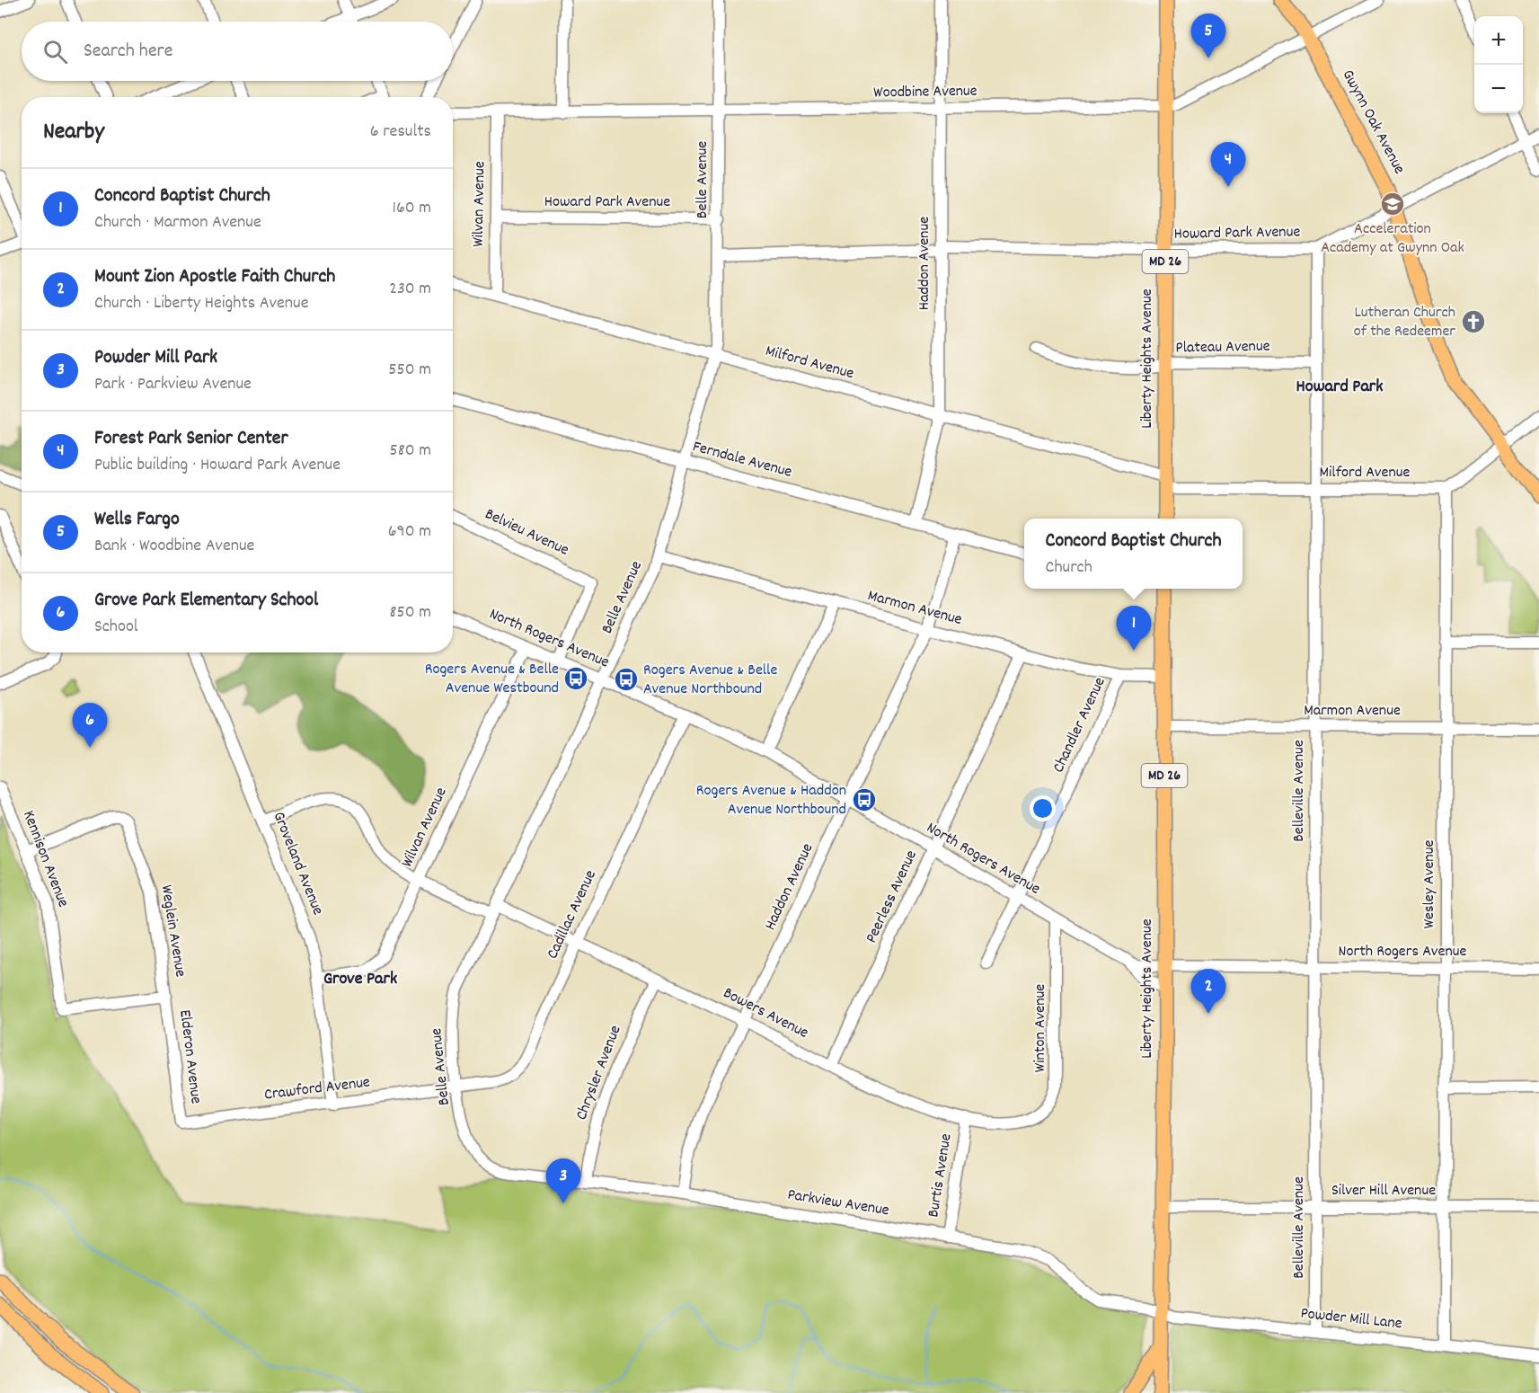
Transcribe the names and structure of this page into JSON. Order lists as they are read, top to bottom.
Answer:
{
  "streets": {
    "main road": ["Gwynn Oak Avenue", "MD 26", "Liberty Heights Avenue"],
    "street": [
      "Woodbine Avenue",
      "Belle Avenue",
      "Howard Park Avenue",
      "Wilvan Avenue",
      "Haddon Avenue",
      "Plateau Avenue",
      "Milford Avenue",
      "Ferndale Avenue",
      "Belvieu Avenue",
      "Marmon Avenue",
      "North Rogers Avenue",
      "Chandler Avenue",
      "Belleville Avenue",
      "Kennison Avenue",
      "Groveland Avenue",
      "Wesley Avenue",
      "Peerless Avenue",
      "Cadillac Avenue",
      "Weglein Avenue",
      "Bowers Avenue",
      "Winton Avenue",
      "Elderon Avenue",
      "Chrysler Avenue",
      "Crawford Avenue",
      "Burtis Avenue",
      "Silver Hill Avenue",
      "Parkview Avenue",
      "Powder Mill Lane"
    ]
  },
  "crossings": [
    ["Woodbine Avenue", "Gwynn Oak Avenue"],
    ["Woodbine Avenue", "Belle Avenue"],
    ["Woodbine Avenue", "Wilvan Avenue"],
    ["Woodbine Avenue", "Haddon Avenue"],
    ["Woodbine Avenue", "Liberty Heights Avenue"],
    ["Gwynn Oak Avenue", "Howard Park Avenue"],
    ["Belle Avenue", "Howard Park Avenue"],
    ["Belle Avenue", "Milford Avenue"],
    ["Belle Avenue", "Ferndale Avenue"],
    ["Belle Avenue", "Marmon Avenue"],
    ["Belle Avenue", "North Rogers Avenue"],
    ["Belle Avenue", "Cadillac Avenue"],
    ["Belle Avenue", "Bowers Avenue"],
    ["Belle Avenue", "Crawford Avenue"],
    ["Belle Avenue", "Parkview Avenue"],
    ["Howard Park Avenue", "Wilvan Avenue"],
    ["Howard Park Avenue", "Haddon Avenue"],
    ["Howard Park Avenue", "Liberty Heights Avenue"],
    ["Howard Park Avenue", "Belleville Avenue"],
    ["Wilvan Avenue", "Milford Avenue"],
    ["Wilvan Avenue", "North Rogers Avenue"],
    ["Wilvan Avenue", "Groveland Avenue"],
    ["Wilvan Avenue", "Bowers Avenue"],
    ["Haddon Avenue", "Milford Avenue"],
    ["Haddon Avenue", "Ferndale Avenue"],
    ["Haddon Avenue", "Marmon Avenue"],
    ["Haddon Avenue", "North Rogers Avenue"],
    ["Haddon Avenue", "Bowers Avenue"],
    ["Haddon Avenue", "Parkview Avenue"],
    ["Plateau Avenue", "Liberty Heights Avenue"],
    ["Plateau Avenue", "Belleville Avenue"],
    ["Liberty Heights Avenue", "Milford Avenue"],
    ["Liberty Heights Avenue", "Marmon Avenue"],
    ["Liberty Heights Avenue", "North Rogers Avenue"],
    ["Liberty Heights Avenue", "Silver Hill Avenue"],
    ["Liberty Heights Avenue", "Parkview Avenue"],
    ["Liberty Heights Avenue", "Powder Mill Lane"],
    ["Milford Avenue", "Belleville Avenue"],
    ["Milford Avenue", "Wesley Avenue"],
    ["Belvieu Avenue", "North Rogers Avenue"],
    ["Marmon Avenue", "Chandler Avenue"],
    ["Marmon Avenue", "Belleville Avenue"],
    ["Marmon Avenue", "Wesley Avenue"],
    ["Marmon Avenue", "Peerless Avenue"],
    ["North Rogers Avenue", "Chandler Avenue"],
    ["North Rogers Avenue", "Belleville Avenue"],
    ["North Rogers Avenue", "Wesley Avenue"],
    ["North Rogers Avenue", "Peerless Avenue"],
    ["North Rogers Avenue", "Cadillac Avenue"],
    ["North Rogers Avenue", "Winton Avenue"],
    ["Belleville Avenue", "Silver Hill Avenue"],
    ["Belleville Avenue", "Powder Mill Lane"],
    ["Kennison Avenue", "Weglein Avenue"],
    ["Kennison Avenue", "Elderon Avenue"],
    ["Groveland Avenue", "Bowers Avenue"],
    ["Groveland Avenue", "Crawford Avenue"],
    ["Wesley Avenue", "Silver Hill Avenue"],
    ["Wesley Avenue", "Powder Mill Lane"],
    ["Peerless Avenue", "Bowers Avenue"],
    ["Cadillac Avenue", "Bowers Avenue"],
    ["Cadillac Avenue", "Crawford Avenue"],
    ["Weglein Avenue", "Elderon Avenue"],
    ["Bowers Avenue", "Winton Avenue"],
    ["Bowers Avenue", "Chrysler Avenue"],
    ["Bowers Avenue", "Burtis Avenue"],
    ["Elderon Avenue", "Crawford Avenue"],
    ["Chrysler Avenue", "Parkview Avenue"],
    ["Burtis Avenue", "Parkview Avenue"],
    ["Parkview Avenue", "Powder Mill Lane"]
  ],
  "districts": ["Howard Park", "Grove Park"],
  "places": {
    "school or university": ["Acceleration Academy at Gwynn Oak"],
    "church": ["Lutheran Church of the Redeemer"],
    "bus stop": ["Rogers Avenue & Belle Avenue Westbound", "Rogers Avenue & Belle Avenue Northbound", "Rogers Avenue & Haddon Avenue Northbound"]
  },
  "page": {
    "pins": [
      "5",
      "4",
      "1",
      "6",
      "2",
      "3"
    ],
    "map_buttons": ["+", "−"],
    "search": "Search here",
    "heading": ["Nearby", "6 results"],
    "list": [
      {
        "mark": "1",
        "name": "Concord Baptist Church",
        "note": "Church · Marmon Avenue",
        "value": "160 m"
      },
      {
        "mark": "2",
        "name": "Mount Zion Apostle Faith Church",
        "note": "Church · Liberty Heights Avenue",
        "value": "230 m"
      },
      {
        "mark": "3",
        "name": "Powder Mill Park",
        "note": "Park · Parkview Avenue",
        "value": "550 m"
      },
      {
        "mark": "4",
        "name": "Forest Park Senior Center",
        "note": "Public building · Howard Park Avenue",
        "value": "580 m"
      },
      {
        "mark": "5",
        "name": "Wells Fargo",
        "note": "Bank · Woodbine Avenue",
        "value": "690 m"
      },
      {
        "mark": "6",
        "name": "Grove Park Elementary School",
        "note": "School",
        "value": "850 m"
      }
    ],
    "popup": ["Concord Baptist Church", "Church"]
  }
}
